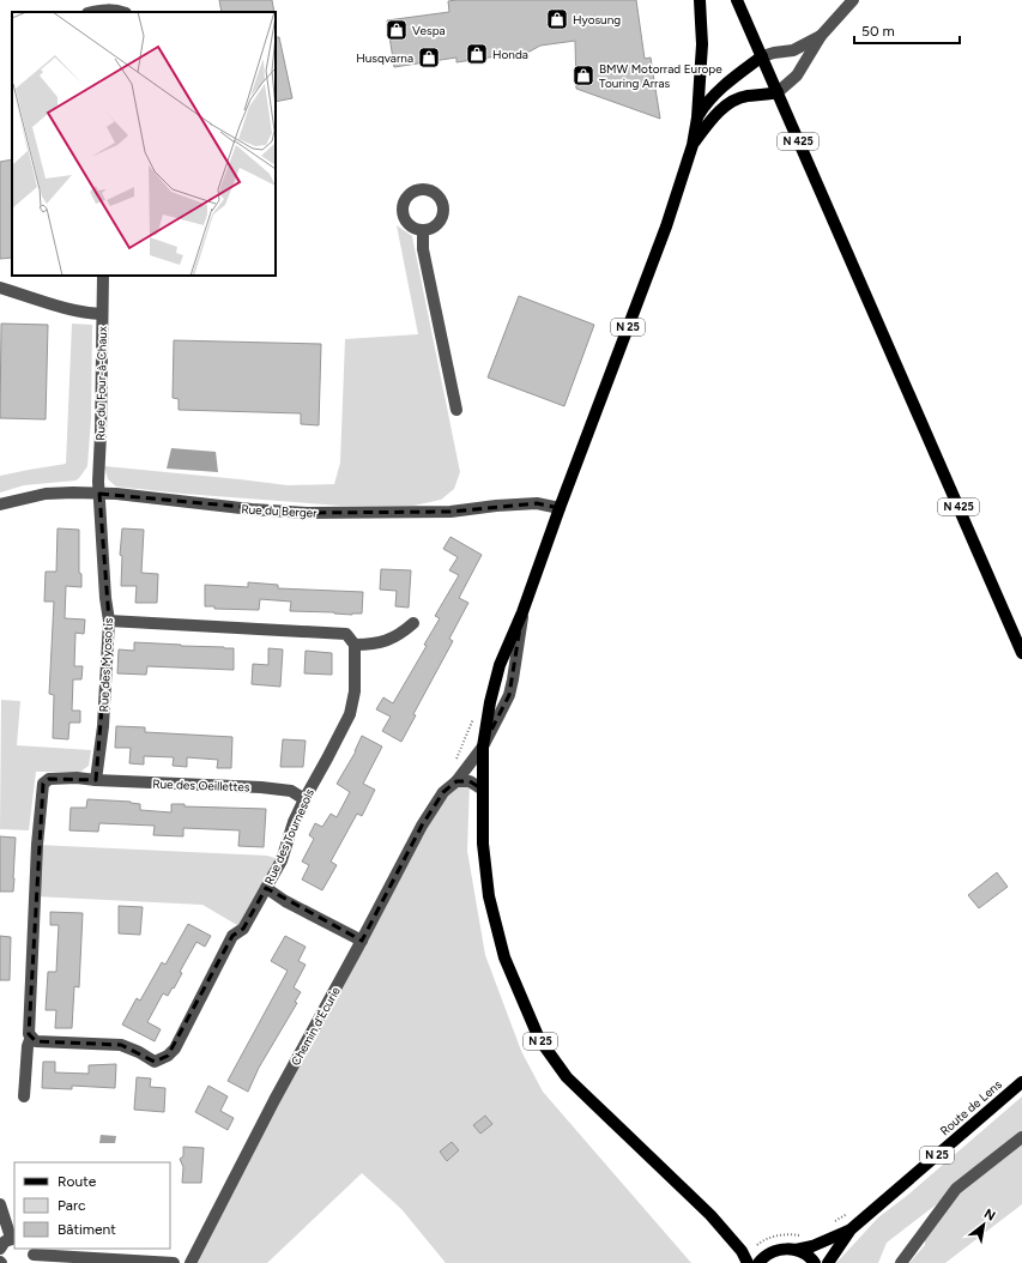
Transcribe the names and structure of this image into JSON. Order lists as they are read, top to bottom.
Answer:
{
  "streets": {
    "main road": ["N 425", "N 25", "Route de Lens"],
    "street": [
      "Rue du Four-à-Chaux",
      "Rue du Berger",
      "Rue des Myosotis",
      "Rue des Oeillettes",
      "Rue des Tournesols",
      "Chemin d'Écurie"
    ]
  },
  "crossings": [
    ["N 425", "N 25"],
    ["N 25", "Rue du Berger"],
    ["N 25", "Chemin d'Écurie"],
    ["N 25", "Route de Lens"],
    ["Rue du Four-à-Chaux", "Rue du Berger"],
    ["Rue du Four-à-Chaux", "Rue des Myosotis"],
    ["Rue du Berger", "Rue des Myosotis"],
    ["Rue des Myosotis", "Rue des Oeillettes"],
    ["Rue des Oeillettes", "Rue des Tournesols"]
  ],
  "places": {
    "shop": [
      "Hyosung",
      "Vespa",
      "Honda",
      "Husqvarna",
      "BMW Motorrad Europe Touring Arras"
    ]
  },
  "legend": ["Route", "Parc", "Bâtiment"],
  "scale_bar": "50 m",
  "north": "top right"
}
